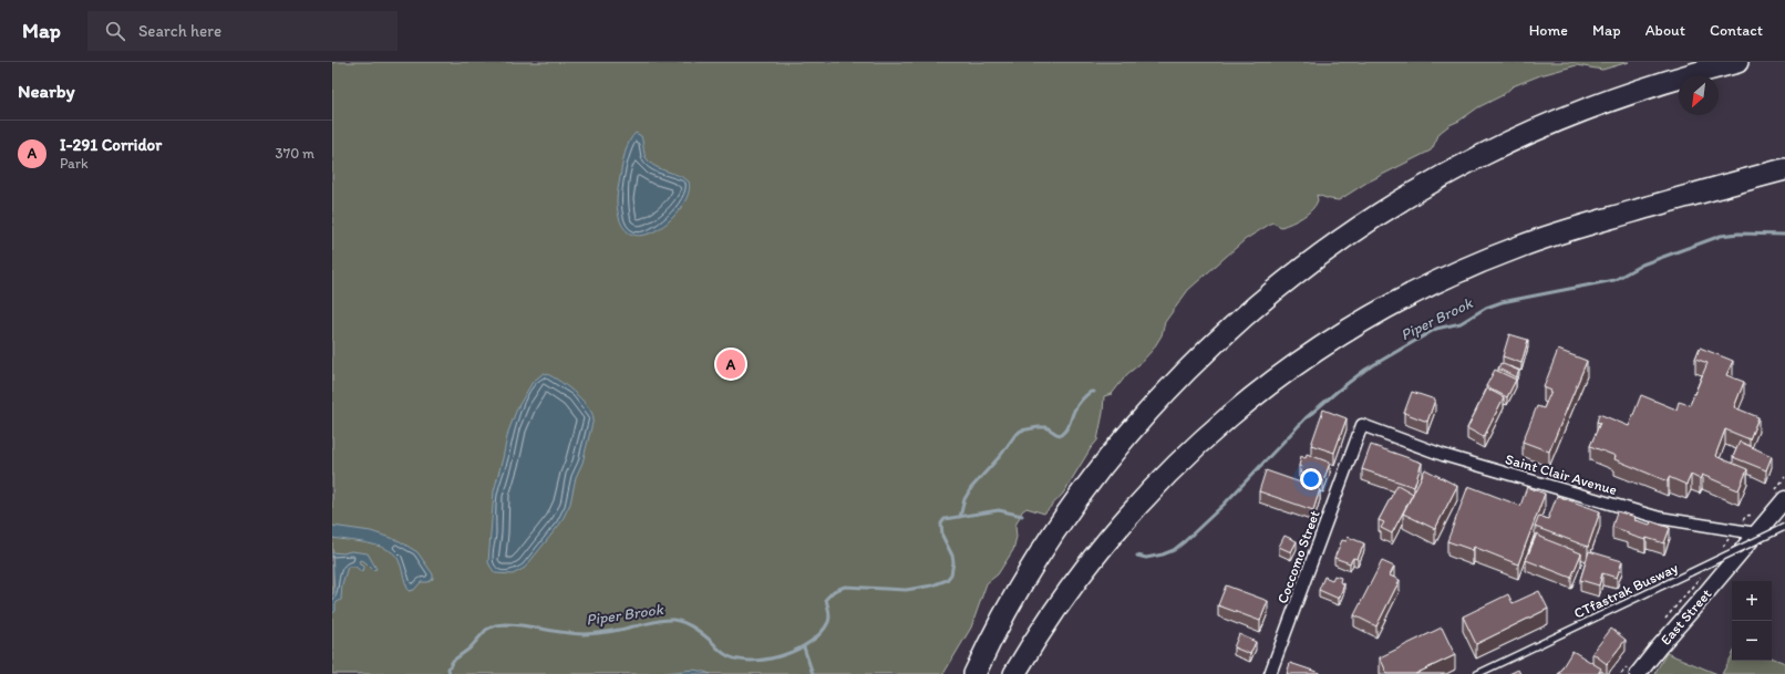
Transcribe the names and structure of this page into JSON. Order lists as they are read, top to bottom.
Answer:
{
  "streets": {
    "main road": ["East Street"],
    "street": ["Saint Clair Avenue", "Coccomo Street"],
    "lane": ["CTfastrak Busway"]
  },
  "crossings": [
    ["Saint Clair Avenue", "Coccomo Street"],
    ["Saint Clair Avenue", "East Street"]
  ],
  "water": ["Piper Brook"],
  "north": "bottom left",
  "page": {
    "header": "Map",
    "search": "Search here",
    "nav": [
      "Home",
      "Map",
      "About",
      "Contact"
    ],
    "heading": "Nearby",
    "list": [
      {
        "mark": "A",
        "name": "I-291 Corridor",
        "note": "Park",
        "value": "370 m"
      }
    ],
    "pins": "A",
    "map_buttons": ["+", "−"]
  }
}
